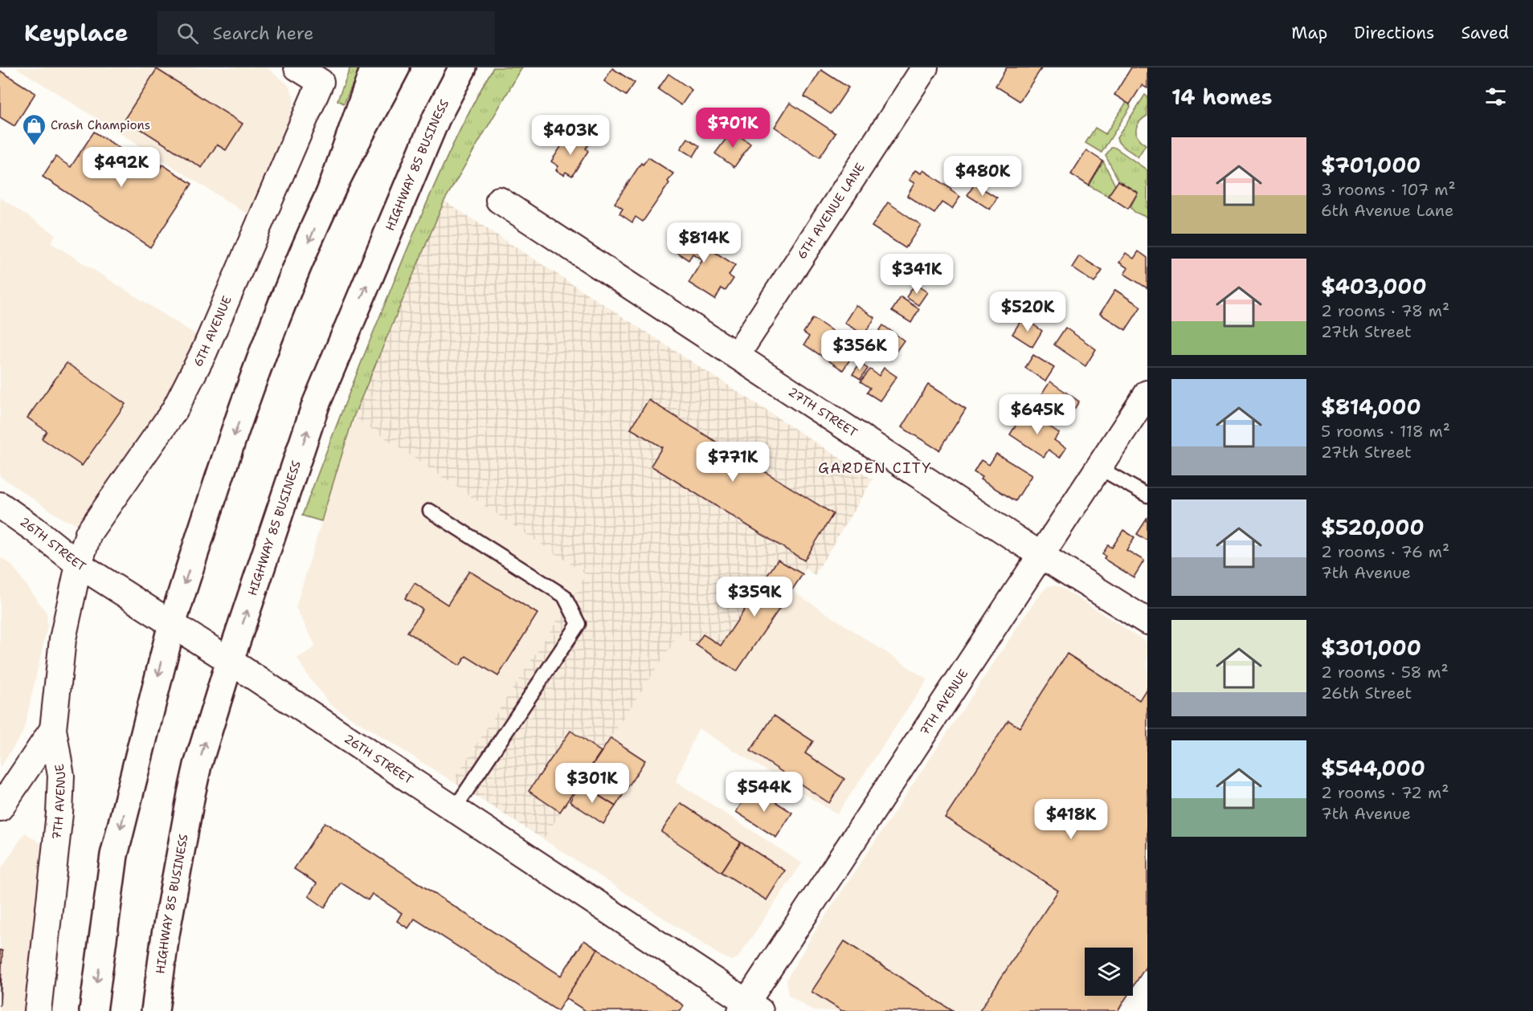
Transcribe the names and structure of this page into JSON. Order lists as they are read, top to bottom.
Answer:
{
  "streets": {
    "main road": ["HIGHWAY 85 BUSINESS"],
    "street": [
      "6TH AVENUE LANE",
      "6TH AVENUE",
      "27TH STREET",
      "26TH STREET",
      "7TH AVENUE"
    ]
  },
  "crossings": [
    ["HIGHWAY 85 BUSINESS", "26TH STREET"],
    ["6TH AVENUE LANE", "27TH STREET"],
    ["6TH AVENUE", "26TH STREET"],
    ["6TH AVENUE", "7TH AVENUE"],
    ["27TH STREET", "7TH AVENUE"],
    ["26TH STREET", "7TH AVENUE"]
  ],
  "districts": ["GARDEN CITY"],
  "places": {
    "shop": ["Crash Champions"]
  },
  "page": {
    "header": "Keyplace",
    "search": "Search here",
    "nav": ["Map", "Directions", "Saved"],
    "heading": "14 homes",
    "price": [
      "$701K",
      "$403K",
      "$492K",
      "$480K",
      "$814K",
      "$341K",
      "$520K",
      "$356K",
      "$645K",
      "$771K",
      "$359K",
      "$301K",
      "$544K",
      "$418K"
    ],
    "list": [
      {
        "name": "$701,000",
        "note": "3 rooms · 107 m² · 6th Avenue Lane"
      },
      {
        "name": "$403,000",
        "note": "2 rooms · 78 m² · 27th Street"
      },
      {
        "name": "$814,000",
        "note": "5 rooms · 118 m² · 27th Street"
      },
      {
        "name": "$520,000",
        "note": "2 rooms · 76 m² · 7th Avenue"
      },
      {
        "name": "$301,000",
        "note": "2 rooms · 58 m² · 26th Street"
      },
      {
        "name": "$544,000",
        "note": "2 rooms · 72 m² · 7th Avenue"
      }
    ]
  }
}
